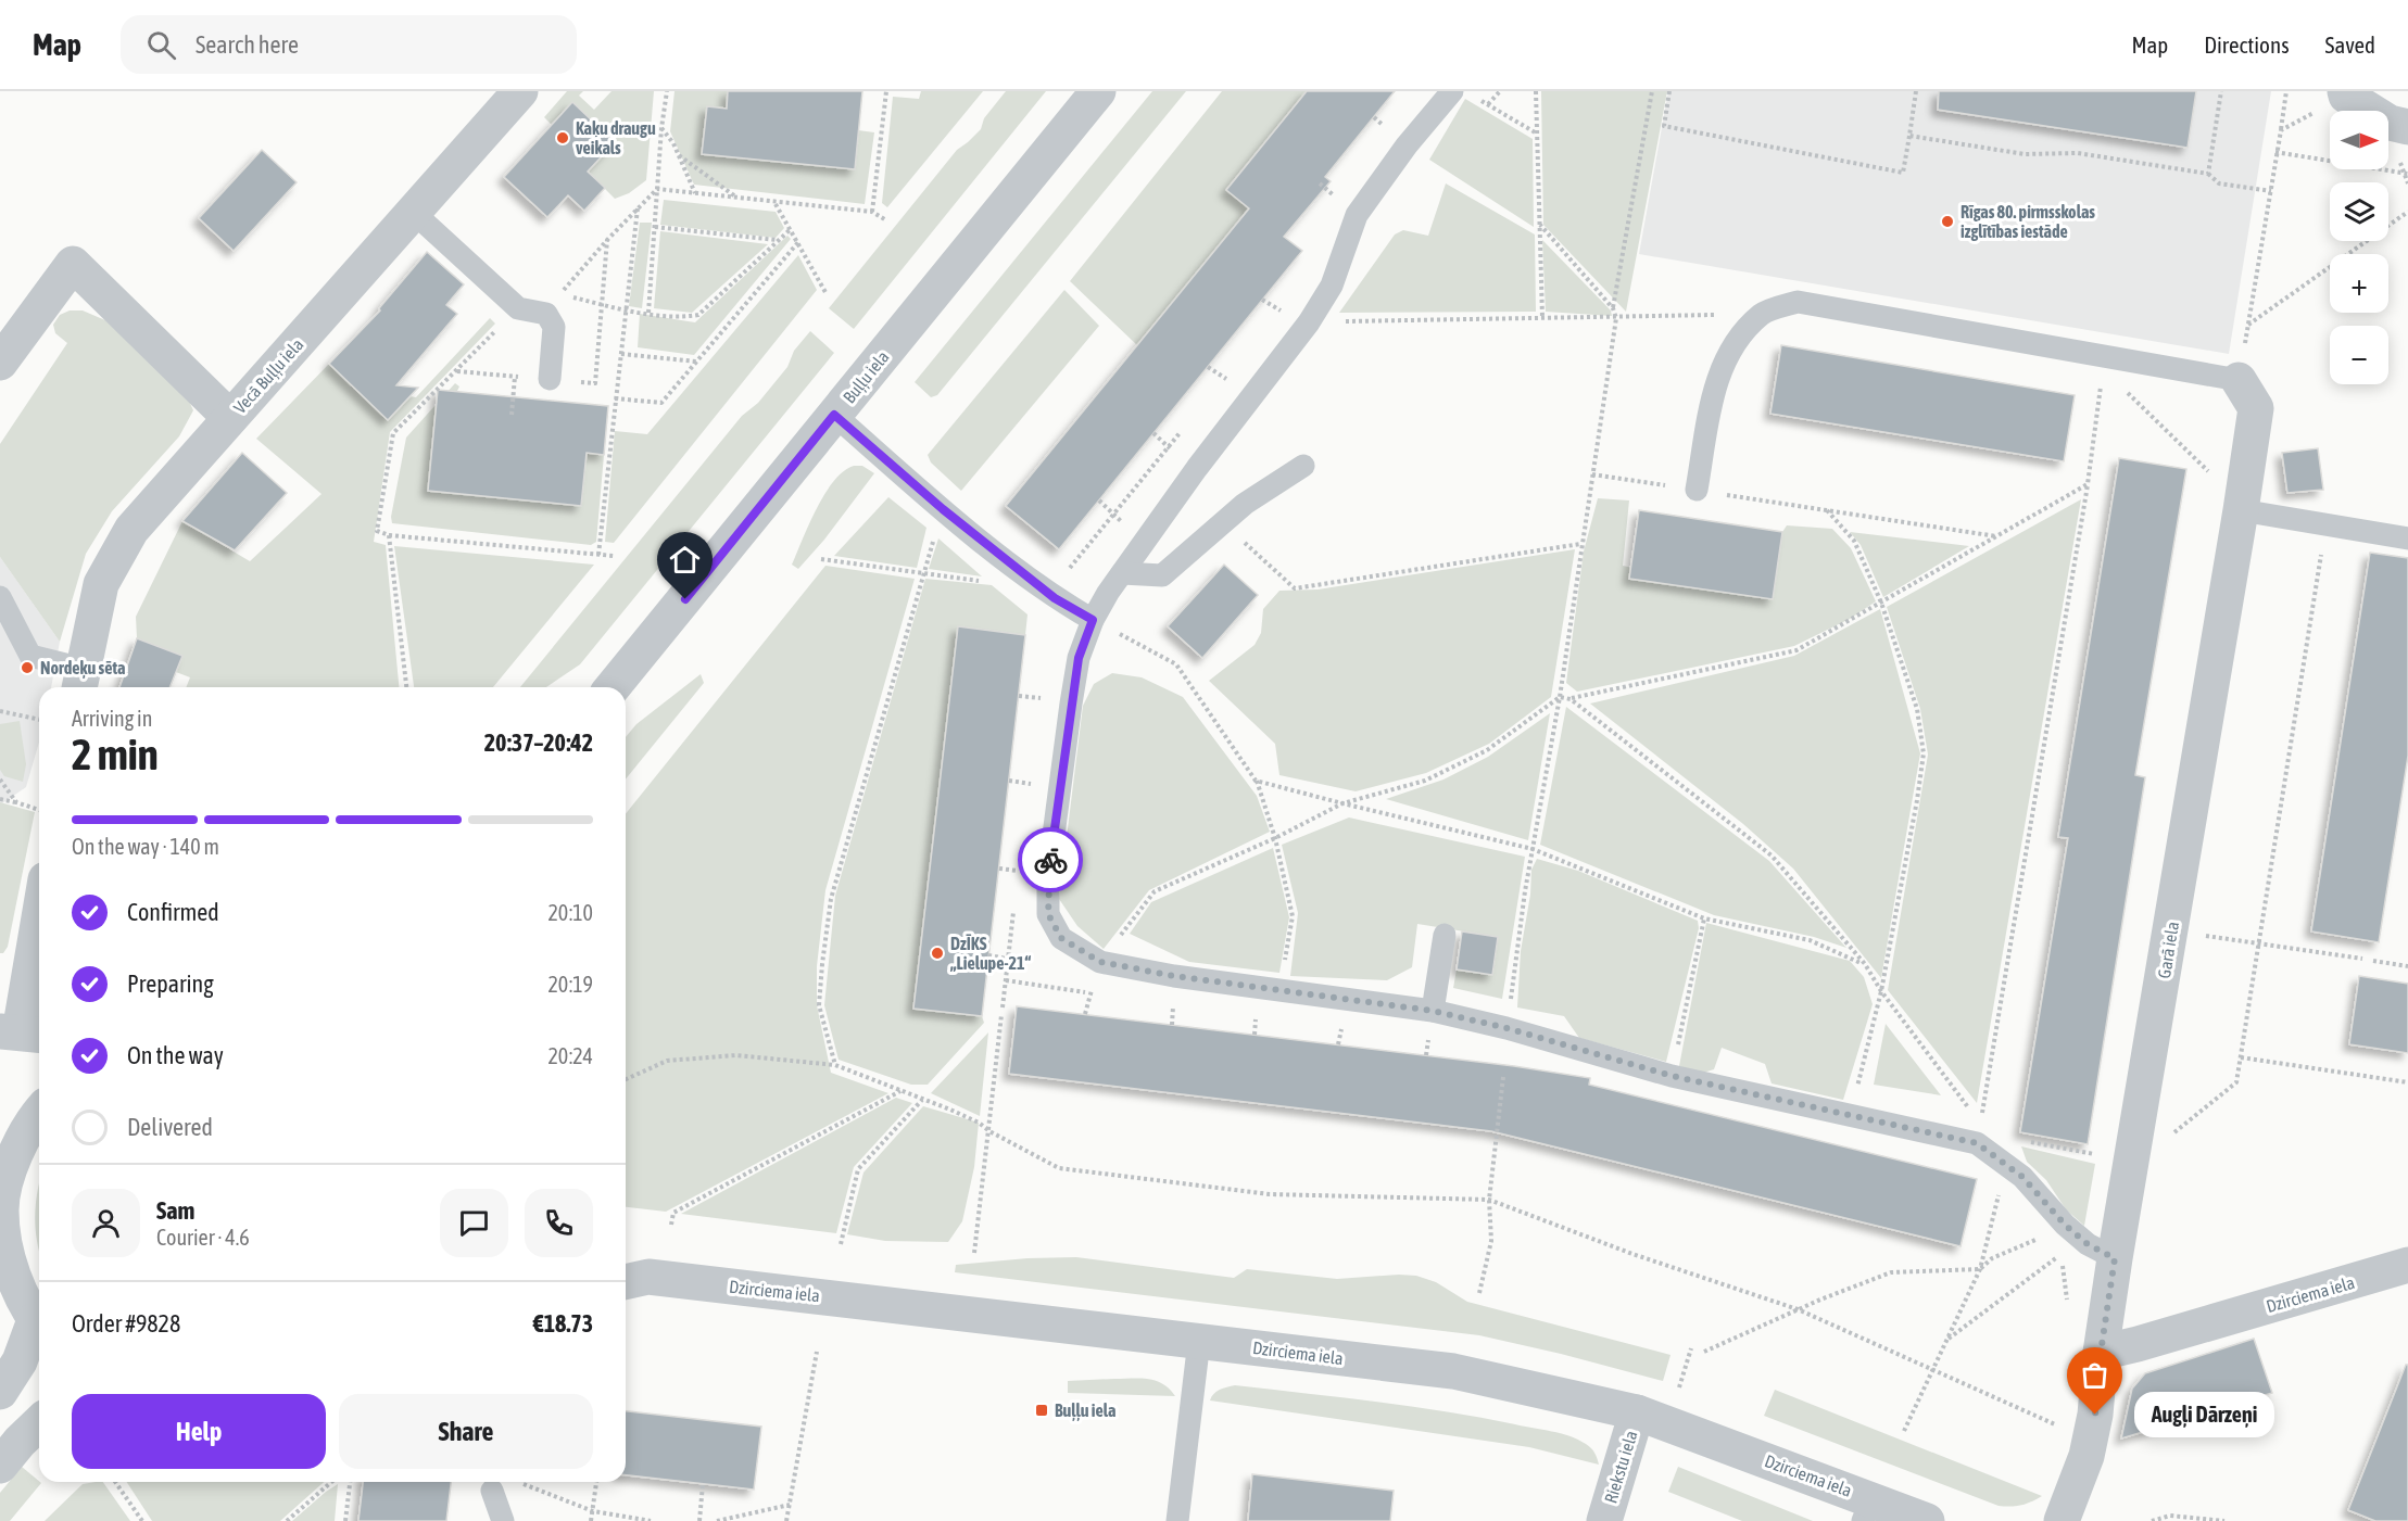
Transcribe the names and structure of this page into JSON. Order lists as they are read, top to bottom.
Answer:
{
  "streets": {
    "street": [
      "Vecā Buļļu iela",
      "Buļļu iela",
      "Garā iela",
      "Dzirciema iela",
      "Riekstu iela"
    ]
  },
  "crossings": [
    ["Garā iela", "Dzirciema iela"],
    ["Dzirciema iela", "Riekstu iela"]
  ],
  "places": {
    "other": [
      "Kaķu draugu veikals",
      "Rīgas 80. pirmsskolas izglītības iestāde",
      "Nordeķu sēta",
      "DzĪKS „Lielupe-21“",
      "Augļi Dārzeņi"
    ],
    "transit": ["Buļļu iela"]
  },
  "north": "right",
  "page": {
    "header": "Map",
    "search": "Search here",
    "nav": ["Map", "Directions", "Saved"],
    "map_buttons": ["+", "−"],
    "heading": ["2 min", "Arriving in", "20:37–20:42"],
    "panel": [
      "Sam",
      "Courier · 4.6",
      "Order #9828",
      "€18.73"
    ],
    "bar": "On the way · 140 m",
    "list": [
      ["Confirmed", "20:10"],
      ["Preparing", "20:19"],
      ["On the way", "20:24"],
      "Delivered"
    ],
    "buttons": ["Help", "Share"],
    "bubble": "Augļi Dārzeņi"
  }
}
